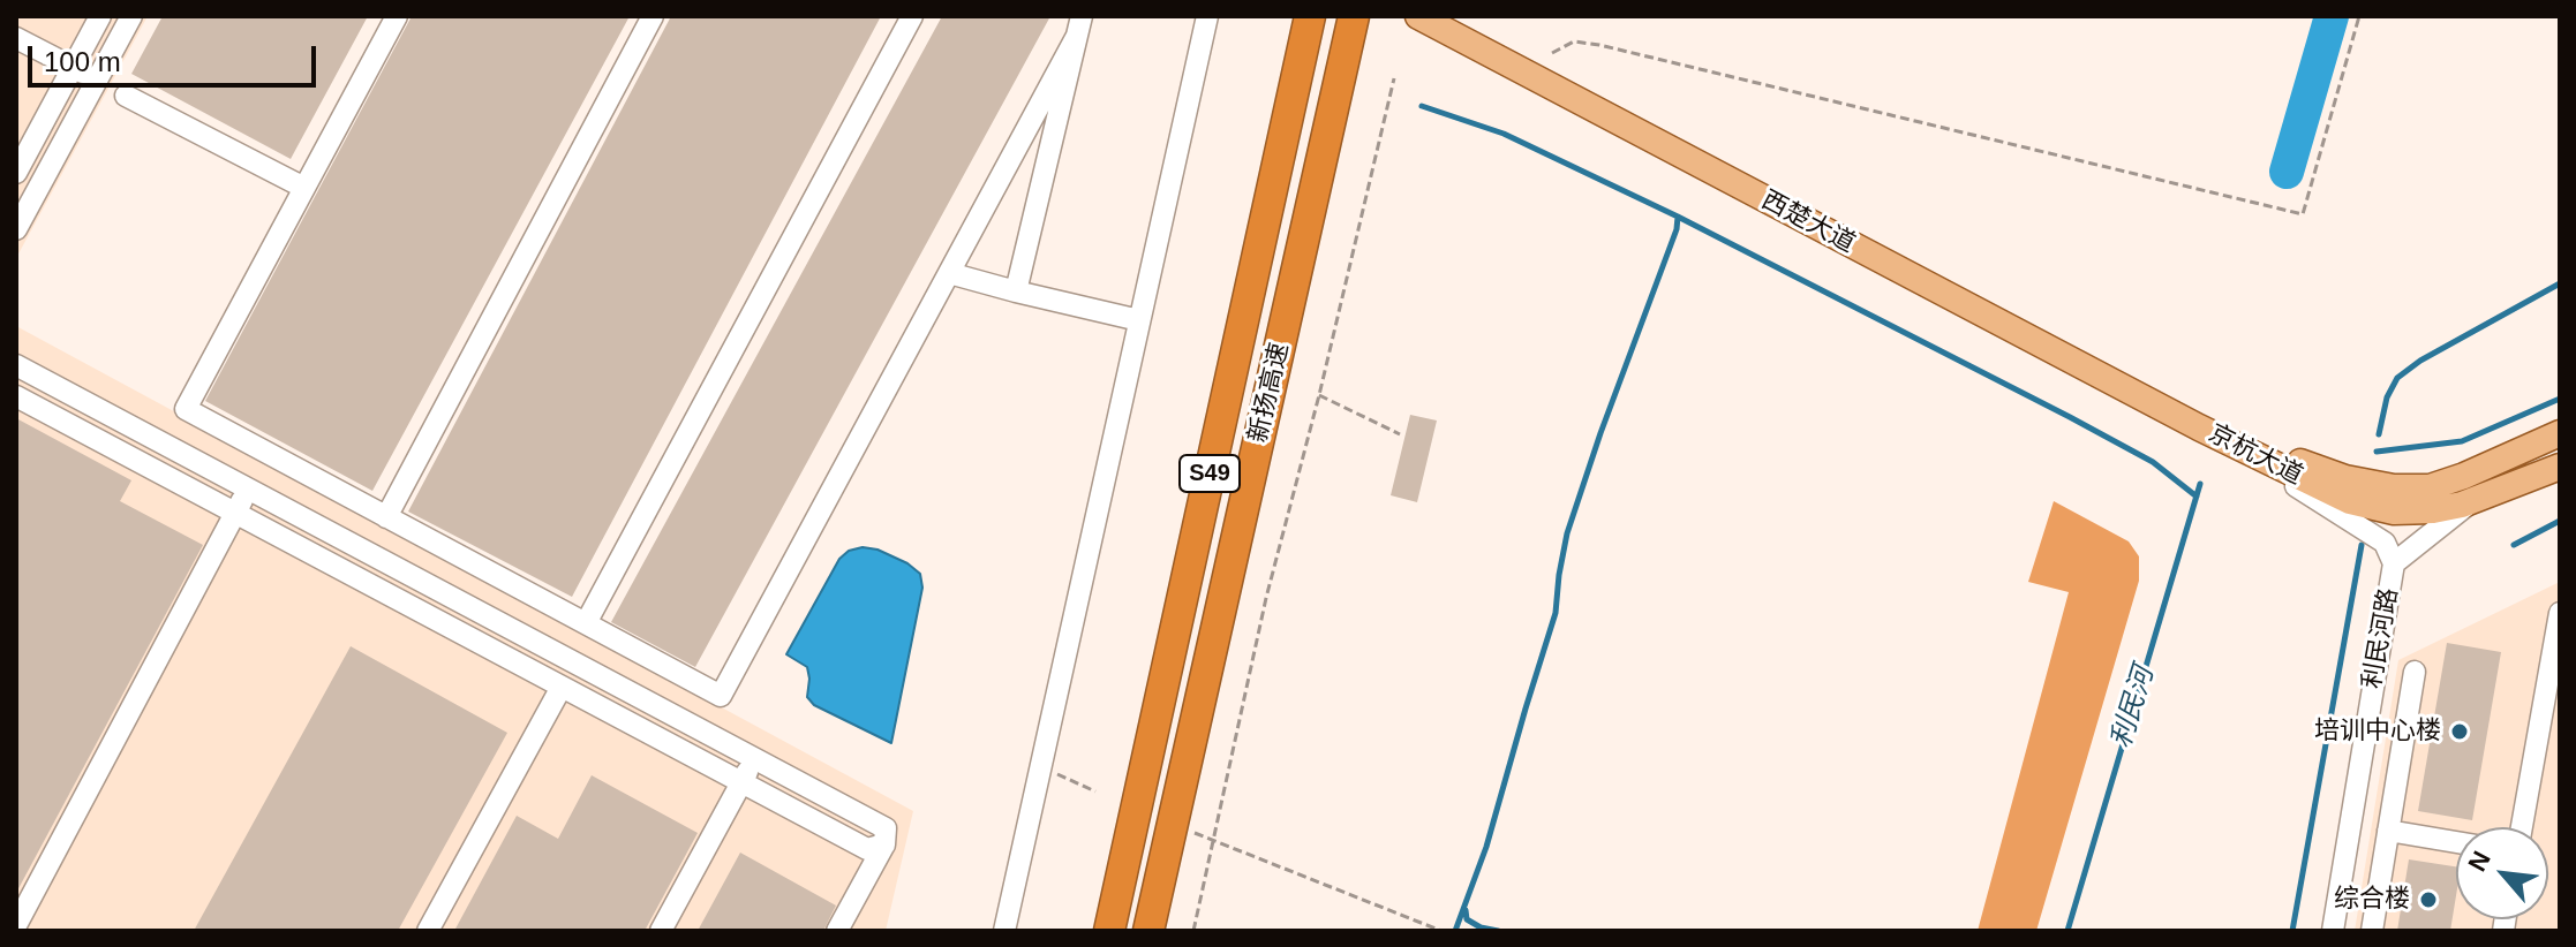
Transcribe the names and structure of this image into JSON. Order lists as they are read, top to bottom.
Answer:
{
  "streets": {
    "highway": ["新扬高速", "S49"],
    "main road": ["西楚大道", "京杭大道"],
    "street": ["利民河路"]
  },
  "crossings": [
    ["西楚大道", "京杭大道"],
    ["西楚大道", "利民河路"],
    ["京杭大道", "利民河路"]
  ],
  "water": ["利民河"],
  "places": ["培训中心楼", "综合楼"],
  "scale_bar": "100 m",
  "north": "top left"
}
